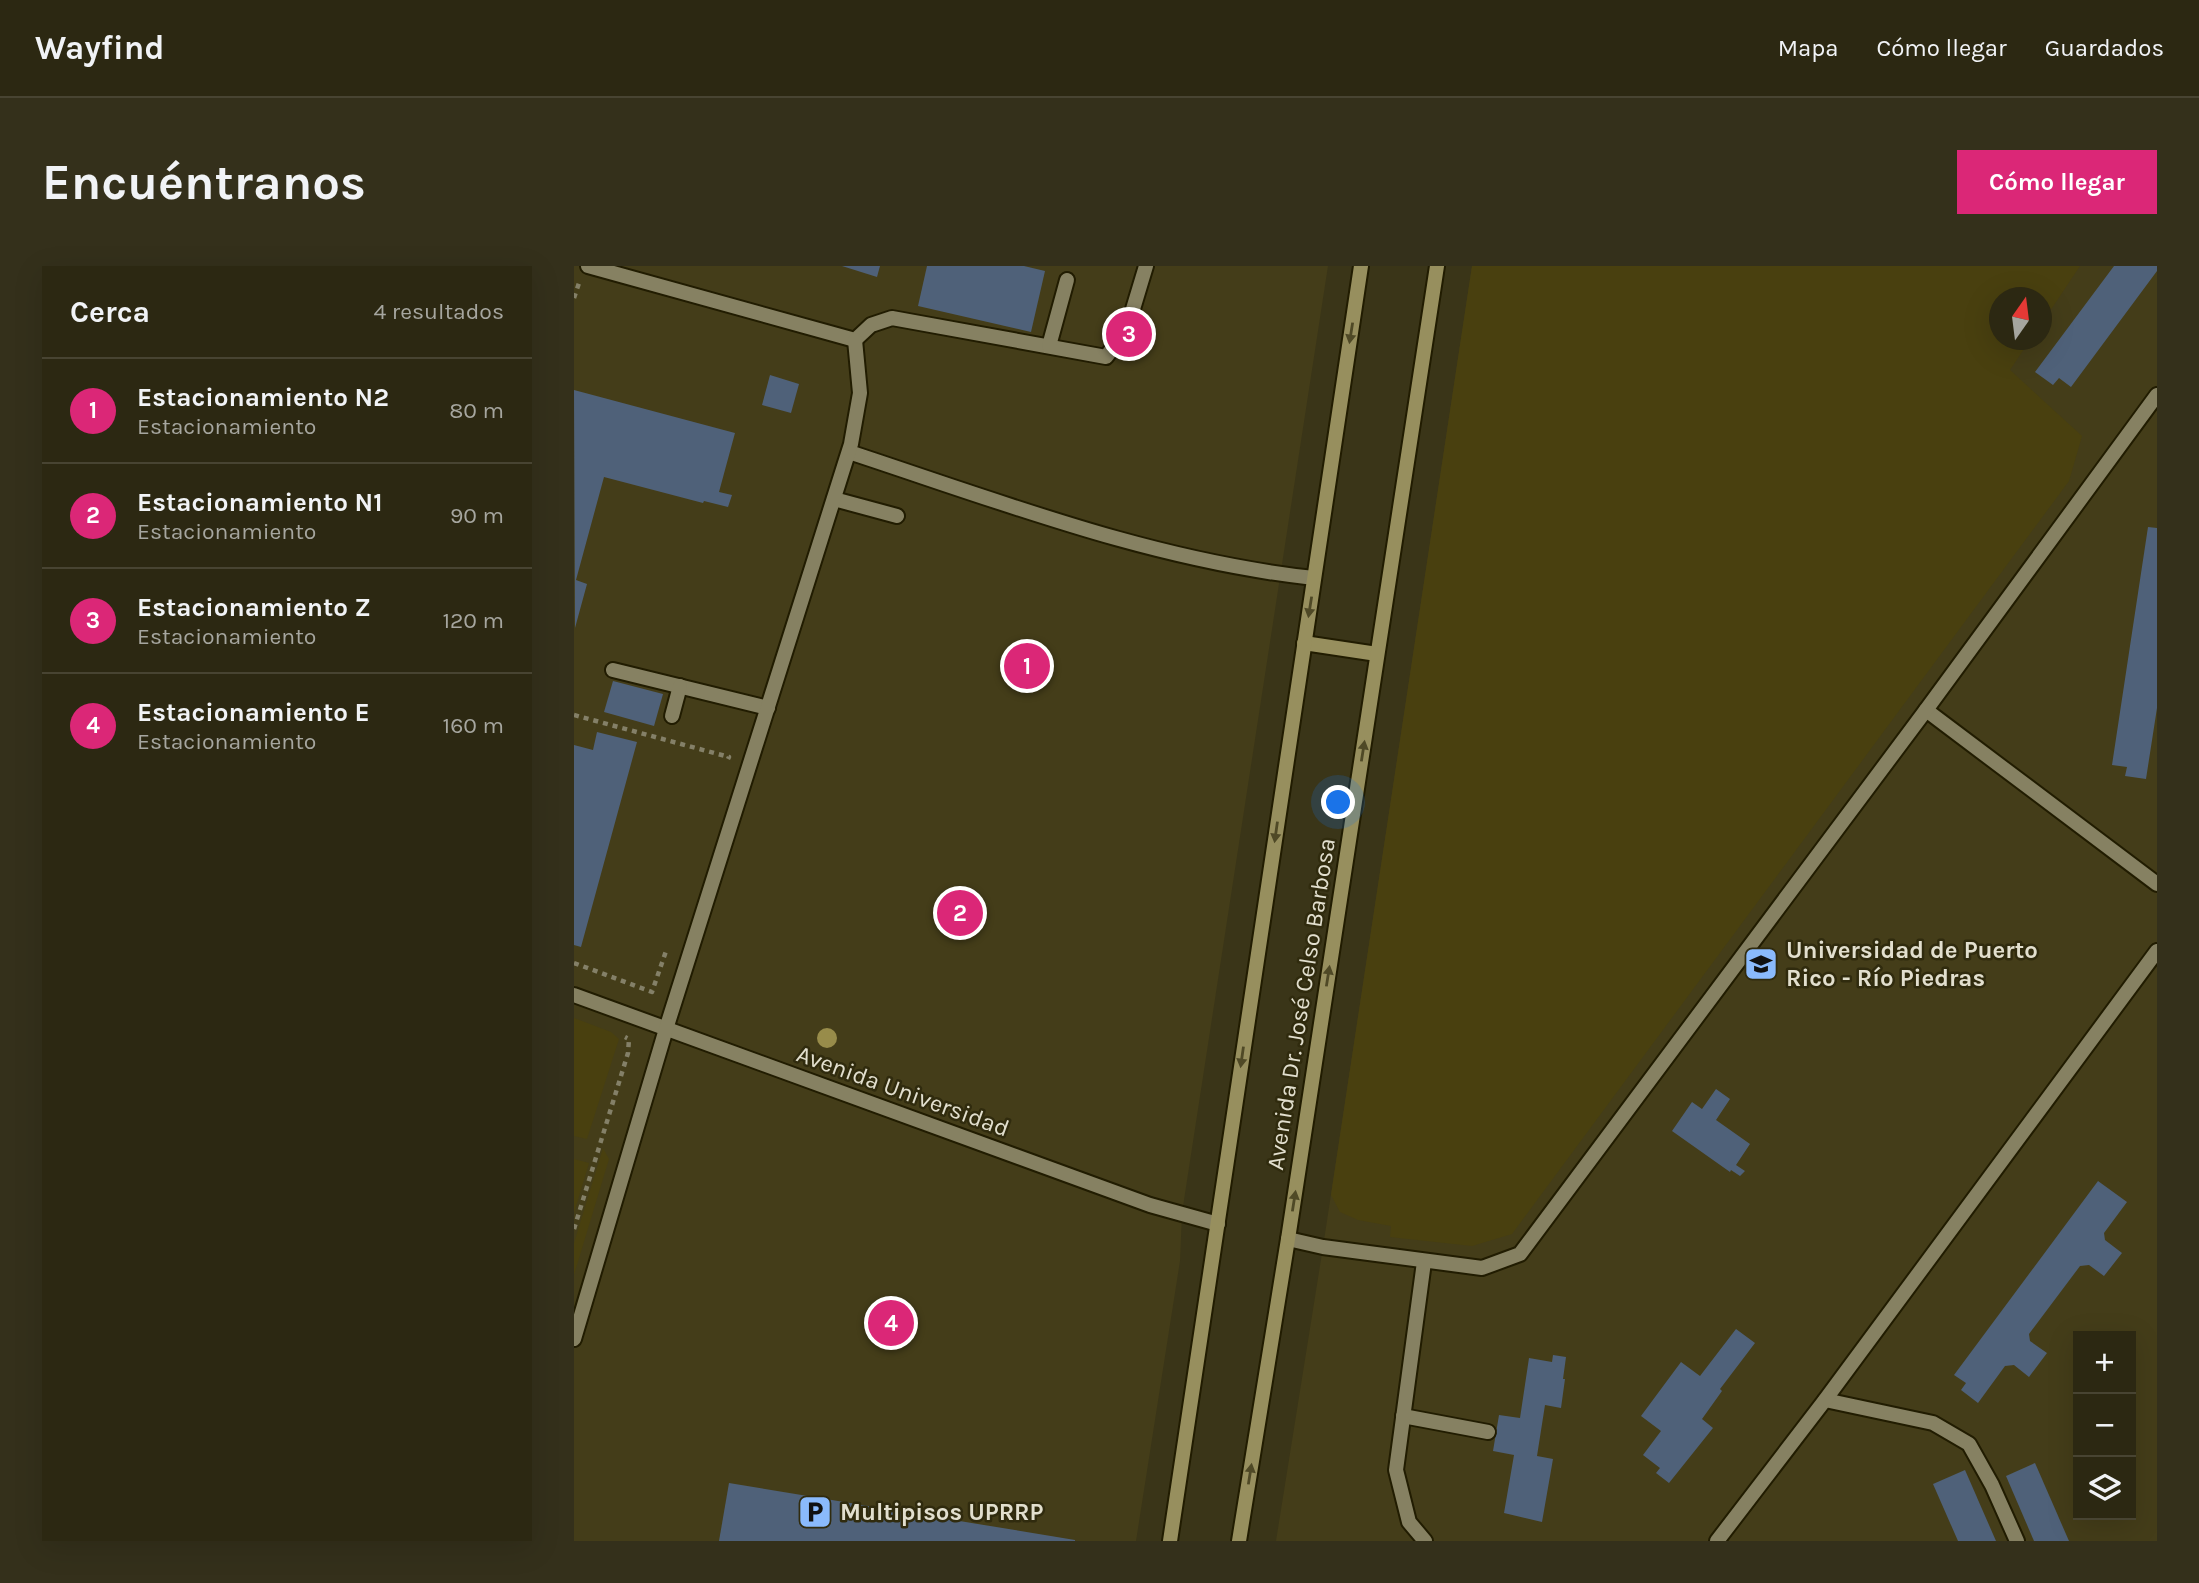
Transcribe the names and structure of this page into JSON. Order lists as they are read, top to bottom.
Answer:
{
  "streets": {
    "main road": ["Avenida Dr. José Celso Barbosa"],
    "street": ["Avenida Universidad"]
  },
  "crossings": [
    ["Avenida Dr. José Celso Barbosa", "Avenida Universidad"]
  ],
  "places": {
    "school or university": ["Universidad de Puerto Rico - Río Piedras"],
    "parking": ["Multipisos UPRRP"]
  },
  "north": "top",
  "page": {
    "header": "Wayfind",
    "nav": ["Mapa", "Cómo llegar", "Guardados"],
    "buttons": "Cómo llegar",
    "title": "Encuéntranos",
    "heading": ["Cerca", "4 resultados"],
    "pins": [
      "3",
      "1",
      "2",
      "4"
    ],
    "list": [
      {
        "mark": "1",
        "name": "Estacionamiento N2",
        "note": "Estacionamiento",
        "value": "80 m"
      },
      {
        "mark": "2",
        "name": "Estacionamiento N1",
        "note": "Estacionamiento",
        "value": "90 m"
      },
      {
        "mark": "3",
        "name": "Estacionamiento Z",
        "note": "Estacionamiento",
        "value": "120 m"
      },
      {
        "mark": "4",
        "name": "Estacionamiento E",
        "note": "Estacionamiento",
        "value": "160 m"
      }
    ],
    "map_buttons": ["+", "−"]
  }
}
